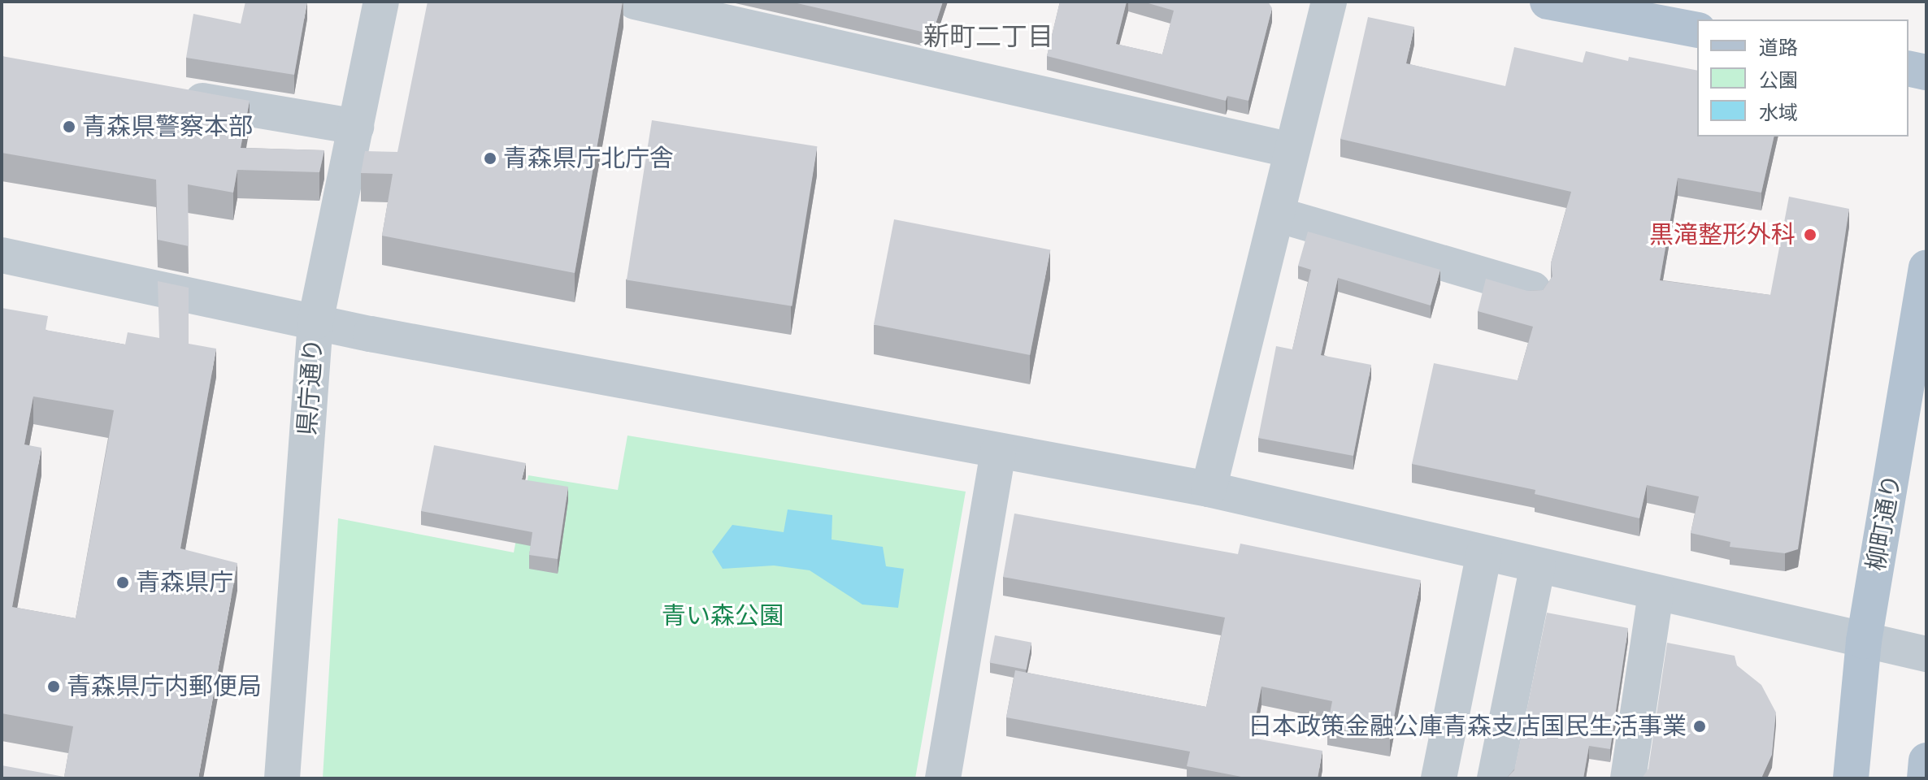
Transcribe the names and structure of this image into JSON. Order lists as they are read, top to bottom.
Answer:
{
  "streets": {
    "main road": ["柳町通り"],
    "street": ["県庁通り"]
  },
  "districts": ["新町二丁目"],
  "parks": ["青い森公園"],
  "places": [
    "青森県警察本部",
    "青森県庁北庁舎",
    "黒滝整形外科",
    "青森県庁",
    "青森県庁内郵便局",
    "日本政策金融公庫青森支店国民生活事業"
  ],
  "legend": ["道路", "公園", "水域"]
}
